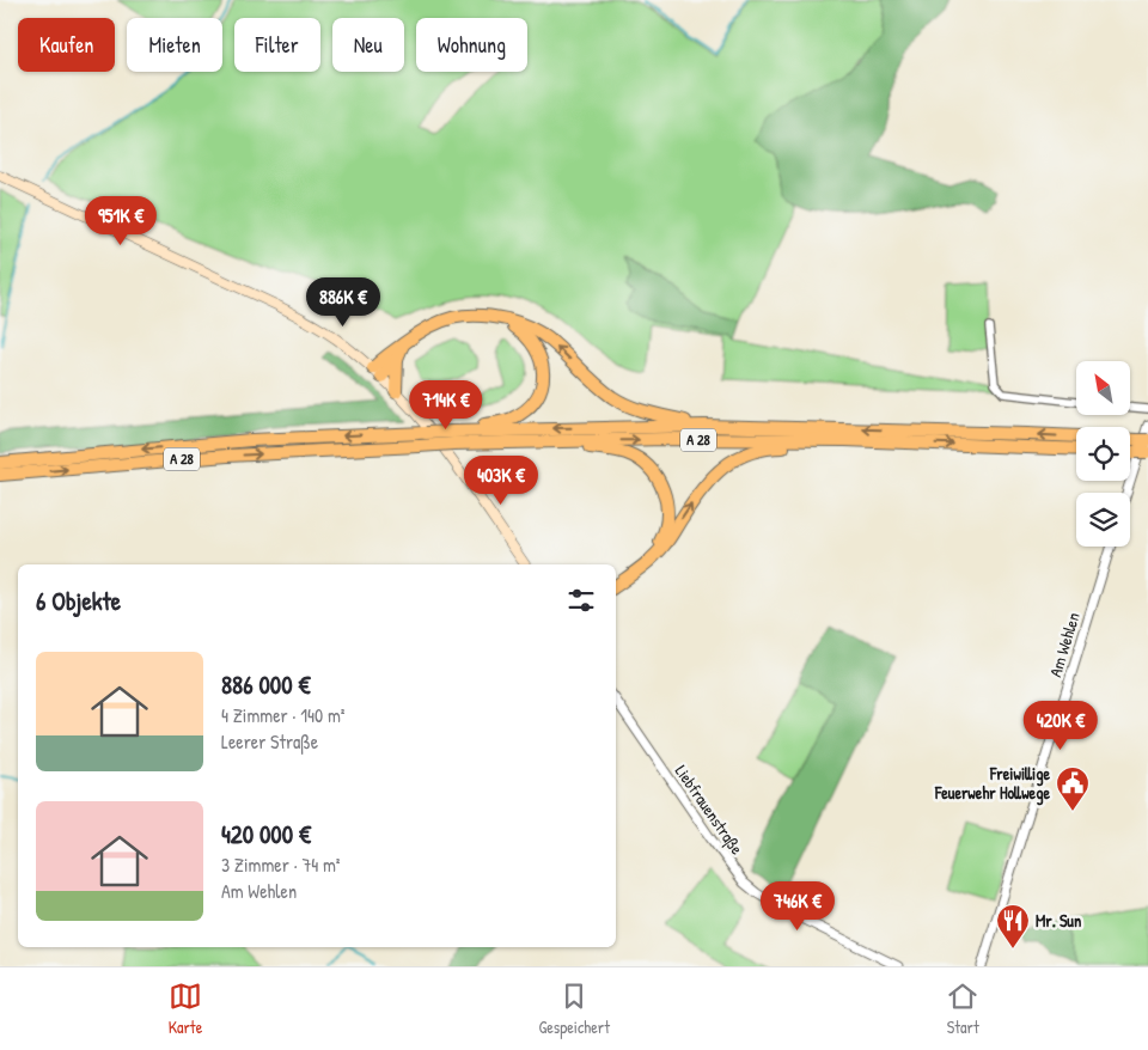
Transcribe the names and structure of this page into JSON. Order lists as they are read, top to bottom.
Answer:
{
  "streets": {
    "highway": ["A 28"],
    "street": ["Am Wehlen", "Liebfrauenstraße"]
  },
  "places": {
    "public building": ["Freiwillige Feuerwehr Hollwege"],
    "restaurant": ["Mr. Sun"]
  },
  "north": "top left",
  "page": {
    "chip": [
      "Kaufen",
      "Mieten",
      "Filter",
      "Neu",
      "Wohnung"
    ],
    "price": [
      "951K €",
      "886K €",
      "714K €",
      "403K €",
      "420K €",
      "746K €"
    ],
    "heading": "6 Objekte",
    "list": [
      {
        "name": "886 000 €",
        "note": "4 Zimmer · 140 m² · Leerer Straße"
      },
      {
        "name": "420 000 €",
        "note": "3 Zimmer · 74 m² · Am Wehlen"
      }
    ],
    "tabs": ["Karte", "Gespeichert", "Start"]
  }
}
